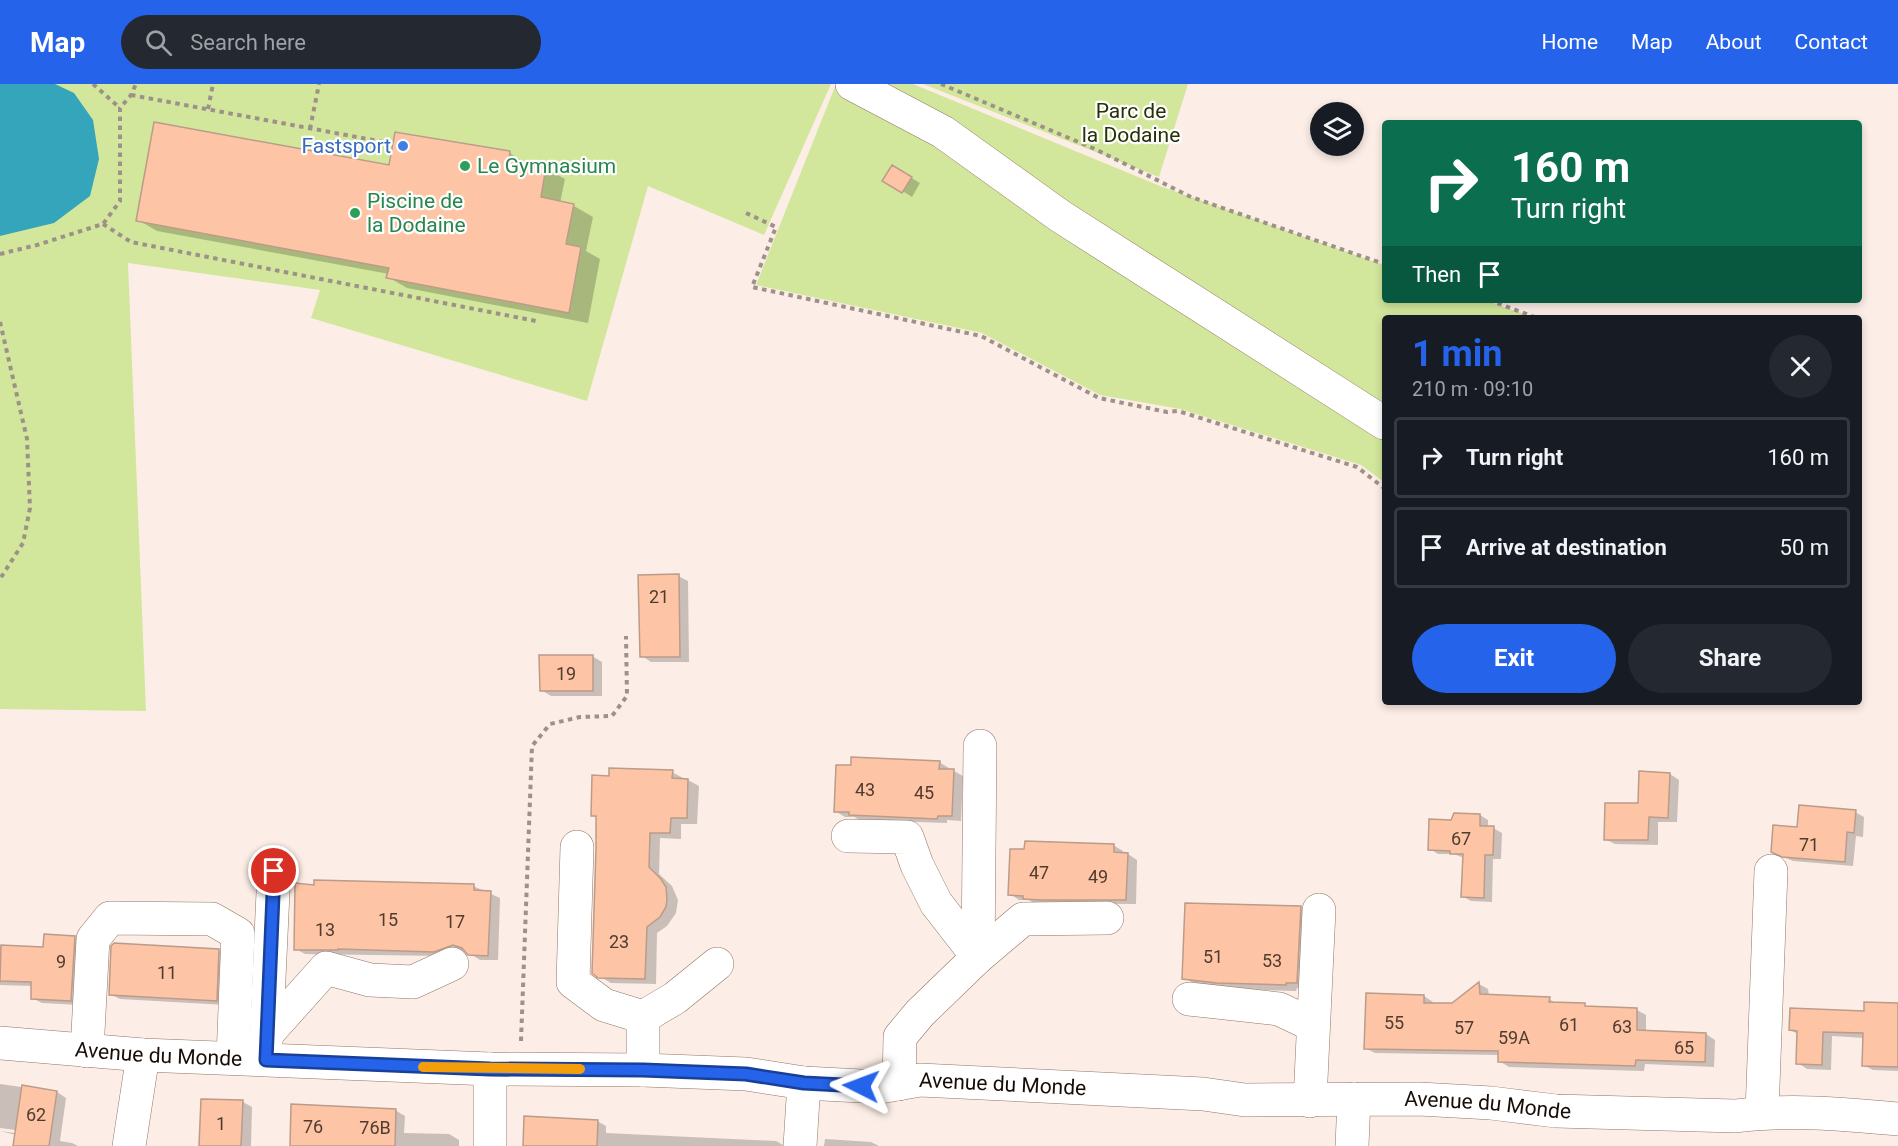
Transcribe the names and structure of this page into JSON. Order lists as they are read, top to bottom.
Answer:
{
  "streets": {
    "street": ["Avenue du Monde"]
  },
  "parks": ["Parc de la Dodaine"],
  "places": ["Fastsport", "Le Gymnasium", "Piscine de la Dodaine"],
  "house_numbers": [
    "21",
    "19",
    "43",
    "45",
    "67",
    "71",
    "47",
    "49",
    "15",
    "17",
    "13",
    "23",
    "51",
    "53",
    "9",
    "11",
    "55",
    "61",
    "63",
    "57",
    "59A",
    "65",
    "62",
    "1",
    "76",
    "76B"
  ],
  "page": {
    "header": "Map",
    "search": "Search here",
    "nav": [
      "Home",
      "Map",
      "About",
      "Contact"
    ],
    "turn": ["160 m", "Turn right"],
    "then": "Then",
    "heading": ["1 min", "210 m · 09:10"],
    "list": [
      {
        "name": "Turn right",
        "value": "160 m"
      },
      {
        "name": "Arrive at destination",
        "value": "50 m"
      }
    ],
    "buttons": ["Exit", "Share"]
  }
}
